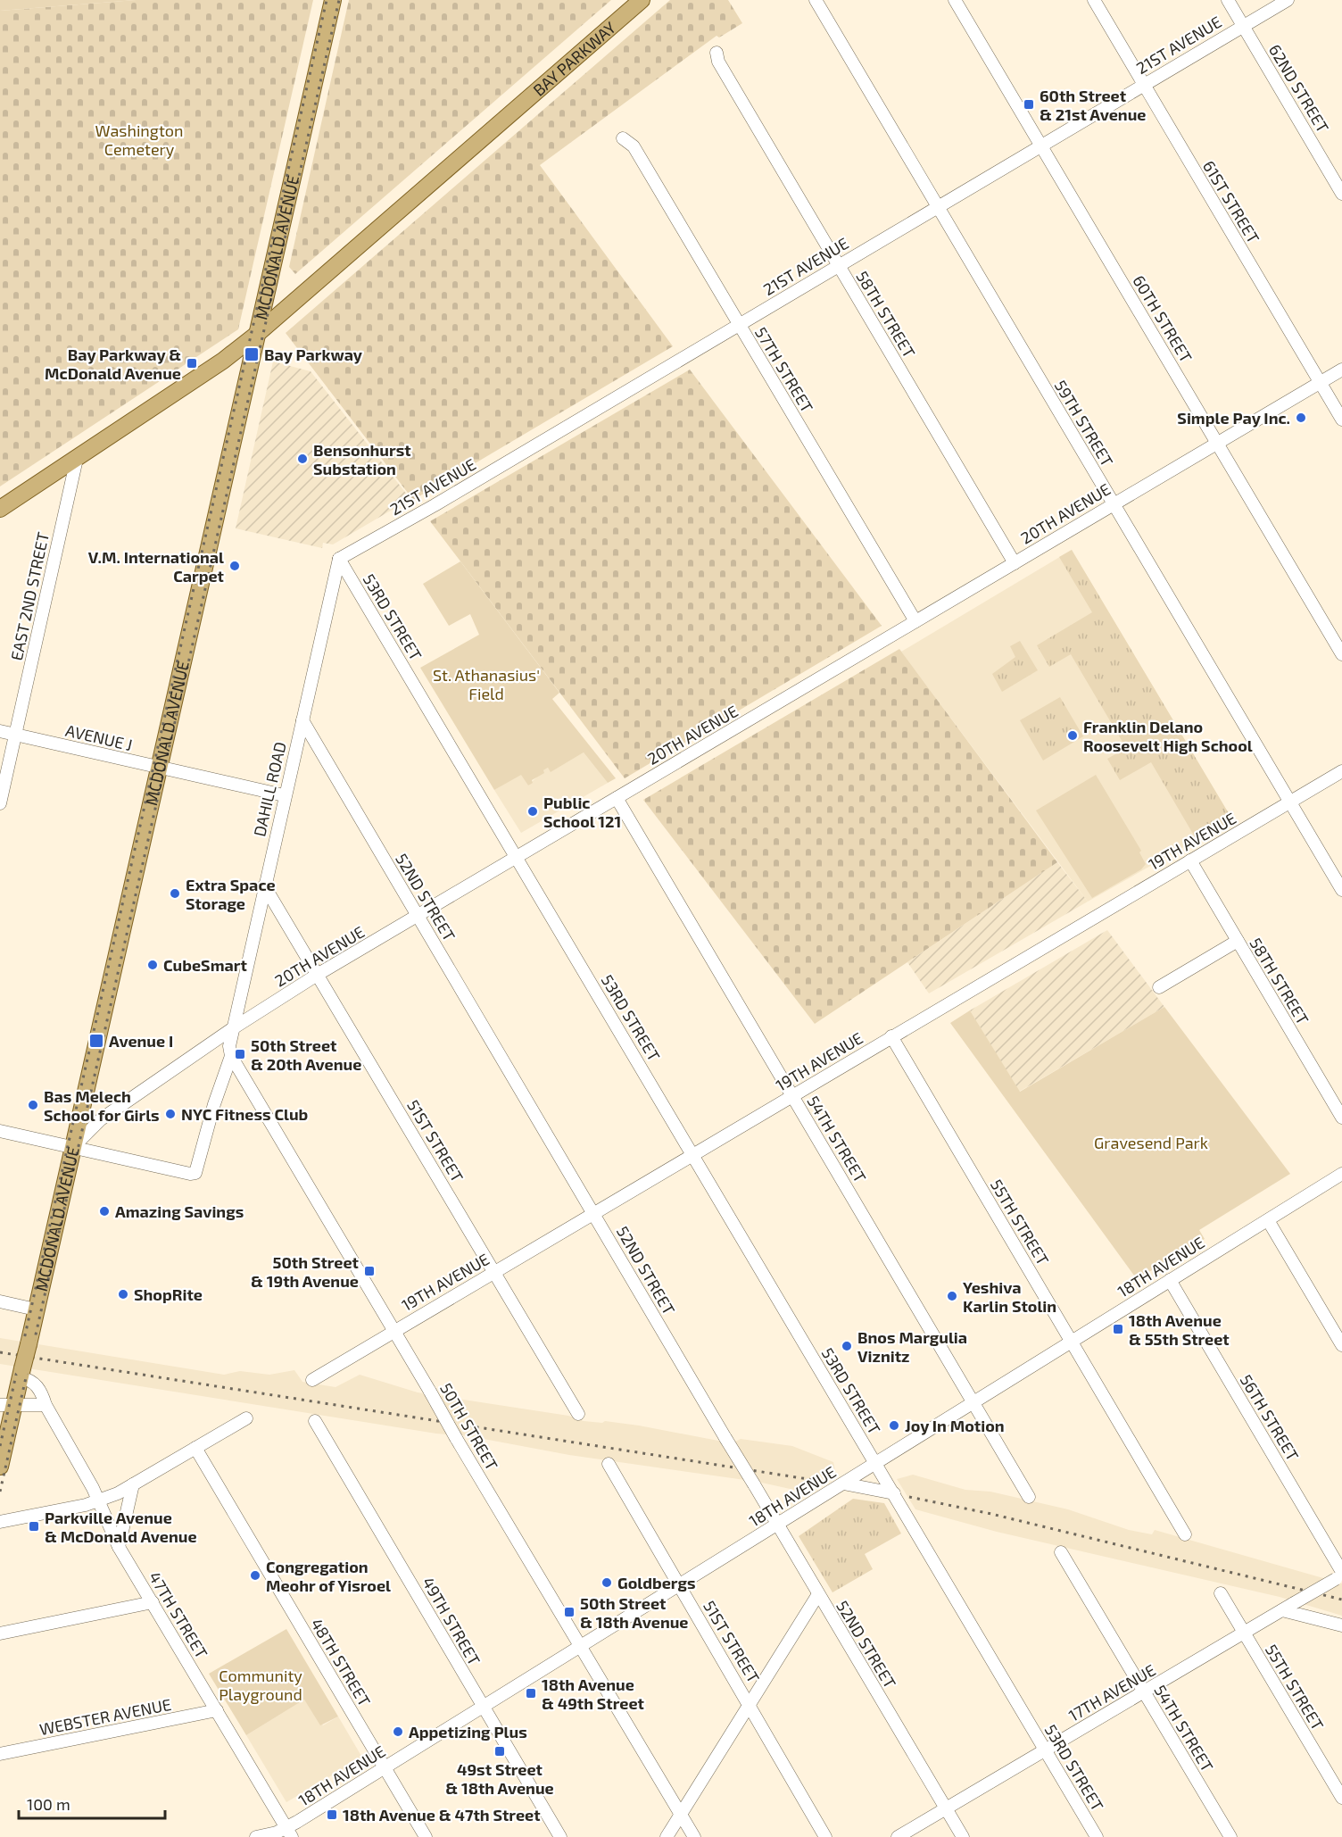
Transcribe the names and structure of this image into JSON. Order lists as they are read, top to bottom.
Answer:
{
  "streets": {
    "main road": ["BAY PARKWAY", "MCDONALD AVENUE"],
    "street": [
      "21ST AVENUE",
      "62ND STREET",
      "61ST STREET",
      "58TH STREET",
      "60TH STREET",
      "57TH STREET",
      "59TH STREET",
      "20TH AVENUE",
      "EAST 2ND STREET",
      "53RD STREET",
      "AVENUE J",
      "DAHILL ROAD",
      "19TH AVENUE",
      "52ND STREET",
      "54TH STREET",
      "51ST STREET",
      "55TH STREET",
      "18TH AVENUE",
      "56TH STREET",
      "50TH STREET",
      "47TH STREET",
      "49TH STREET",
      "48TH STREET",
      "17TH AVENUE",
      "WEBSTER AVENUE"
    ]
  },
  "crossings": [
    ["21ST AVENUE", "62ND STREET"],
    ["21ST AVENUE", "61ST STREET"],
    ["21ST AVENUE", "58TH STREET"],
    ["21ST AVENUE", "60TH STREET"],
    ["21ST AVENUE", "57TH STREET"],
    ["21ST AVENUE", "59TH STREET"],
    ["21ST AVENUE", "53RD STREET"],
    ["21ST AVENUE", "DAHILL ROAD"],
    ["BAY PARKWAY", "MCDONALD AVENUE"],
    ["BAY PARKWAY", "EAST 2ND STREET"],
    ["61ST STREET", "20TH AVENUE"],
    ["MCDONALD AVENUE", "20TH AVENUE"],
    ["MCDONALD AVENUE", "AVENUE J"],
    ["MCDONALD AVENUE", "47TH STREET"],
    ["58TH STREET", "20TH AVENUE"],
    ["58TH STREET", "19TH AVENUE"],
    ["60TH STREET", "20TH AVENUE"],
    ["57TH STREET", "20TH AVENUE"],
    ["59TH STREET", "20TH AVENUE"],
    ["59TH STREET", "19TH AVENUE"],
    ["20TH AVENUE", "53RD STREET"],
    ["20TH AVENUE", "DAHILL ROAD"],
    ["20TH AVENUE", "52ND STREET"],
    ["20TH AVENUE", "54TH STREET"],
    ["20TH AVENUE", "51ST STREET"],
    ["EAST 2ND STREET", "AVENUE J"],
    ["53RD STREET", "DAHILL ROAD"],
    ["53RD STREET", "19TH AVENUE"],
    ["53RD STREET", "18TH AVENUE"],
    ["53RD STREET", "17TH AVENUE"],
    ["AVENUE J", "DAHILL ROAD"],
    ["DAHILL ROAD", "52ND STREET"],
    ["DAHILL ROAD", "51ST STREET"],
    ["19TH AVENUE", "52ND STREET"],
    ["19TH AVENUE", "54TH STREET"],
    ["19TH AVENUE", "51ST STREET"],
    ["19TH AVENUE", "55TH STREET"],
    ["19TH AVENUE", "50TH STREET"],
    ["52ND STREET", "18TH AVENUE"],
    ["52ND STREET", "17TH AVENUE"],
    ["54TH STREET", "18TH AVENUE"],
    ["54TH STREET", "17TH AVENUE"],
    ["51ST STREET", "18TH AVENUE"],
    ["55TH STREET", "18TH AVENUE"],
    ["55TH STREET", "17TH AVENUE"],
    ["18TH AVENUE", "56TH STREET"],
    ["18TH AVENUE", "50TH STREET"],
    ["18TH AVENUE", "47TH STREET"],
    ["18TH AVENUE", "49TH STREET"],
    ["18TH AVENUE", "48TH STREET"],
    ["56TH STREET", "17TH AVENUE"],
    ["47TH STREET", "WEBSTER AVENUE"]
  ],
  "parks": [
    "Washington Cemetery",
    "St. Athanasius' Field",
    "Gravesend Park",
    "Community Playground"
  ],
  "places": {
    "transit": [
      "60th Street & 21st Avenue",
      "Bay Parkway",
      "Bay Parkway & McDonald Avenue",
      "Avenue I",
      "50th Street & 20th Avenue",
      "50th Street & 19th Avenue",
      "18th Avenue & 55th Street",
      "Parkville Avenue & McDonald Avenue",
      "50th Street & 18th Avenue",
      "18th Avenue & 49th Street",
      "49st Street & 18th Avenue",
      "18th Avenue & 47th Street"
    ],
    "other": [
      "Simple Pay Inc.",
      "Bensonhurst Substation",
      "V.M. International Carpet",
      "Franklin Delano Roosevelt High School",
      "Public School 121",
      "Extra Space Storage",
      "CubeSmart",
      "Bas Melech School for Girls",
      "NYC Fitness Club",
      "Amazing Savings",
      "ShopRite",
      "Yeshiva Karlin Stolin",
      "Bnos Margulia Viznitz",
      "Joy In Motion",
      "Congregation Meohr of Yisroel",
      "Goldbergs",
      "Appetizing Plus"
    ]
  },
  "scale_bar": "100 m"
}
